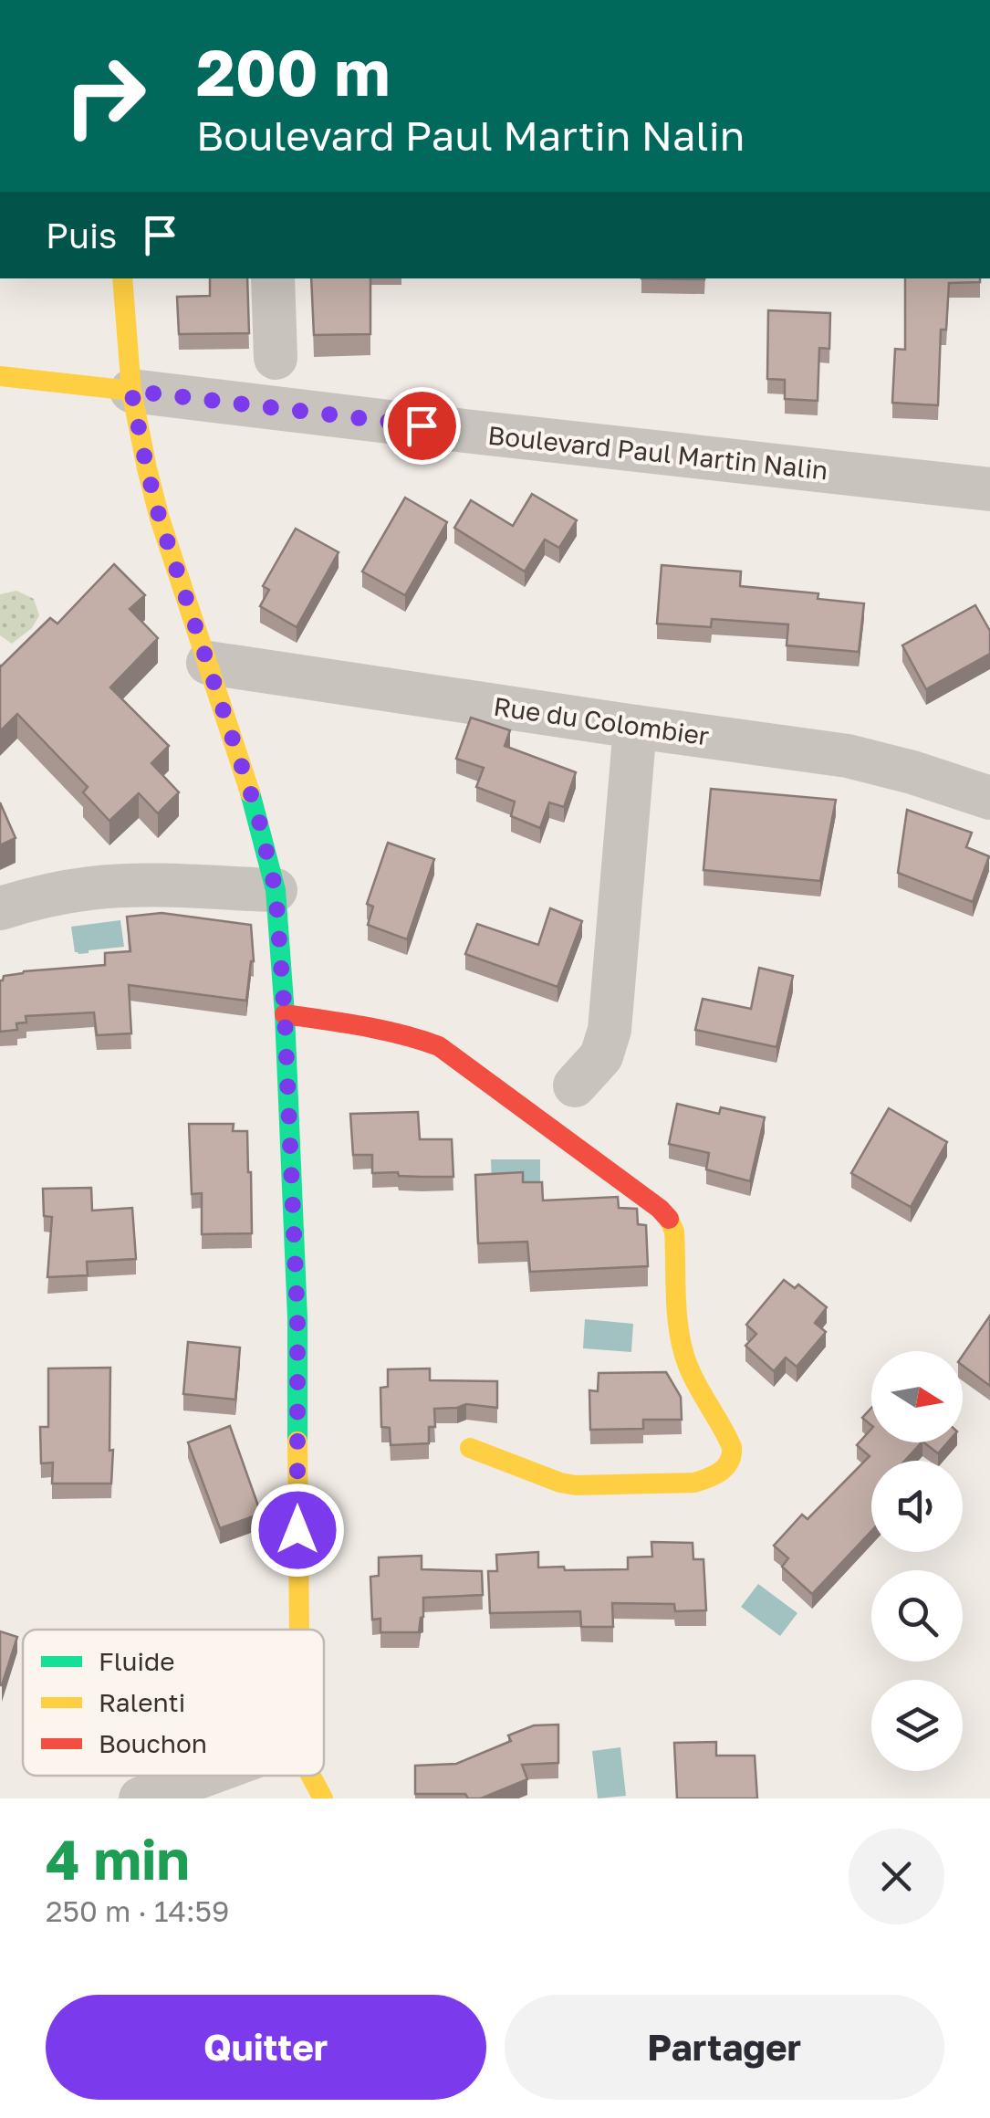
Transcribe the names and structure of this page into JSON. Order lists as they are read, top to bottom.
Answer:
{
  "streets": {
    "street": ["Boulevard Paul Martin Nalin", "Rue du Colombier"]
  },
  "legend": ["Fluide", "Ralenti", "Bouchon"],
  "north": "right",
  "page": {
    "turn": ["200 m", "Boulevard Paul Martin Nalin"],
    "then": "Puis",
    "heading": ["4 min", "250 m · 14:59"],
    "buttons": ["Quitter", "Partager"]
  }
}
